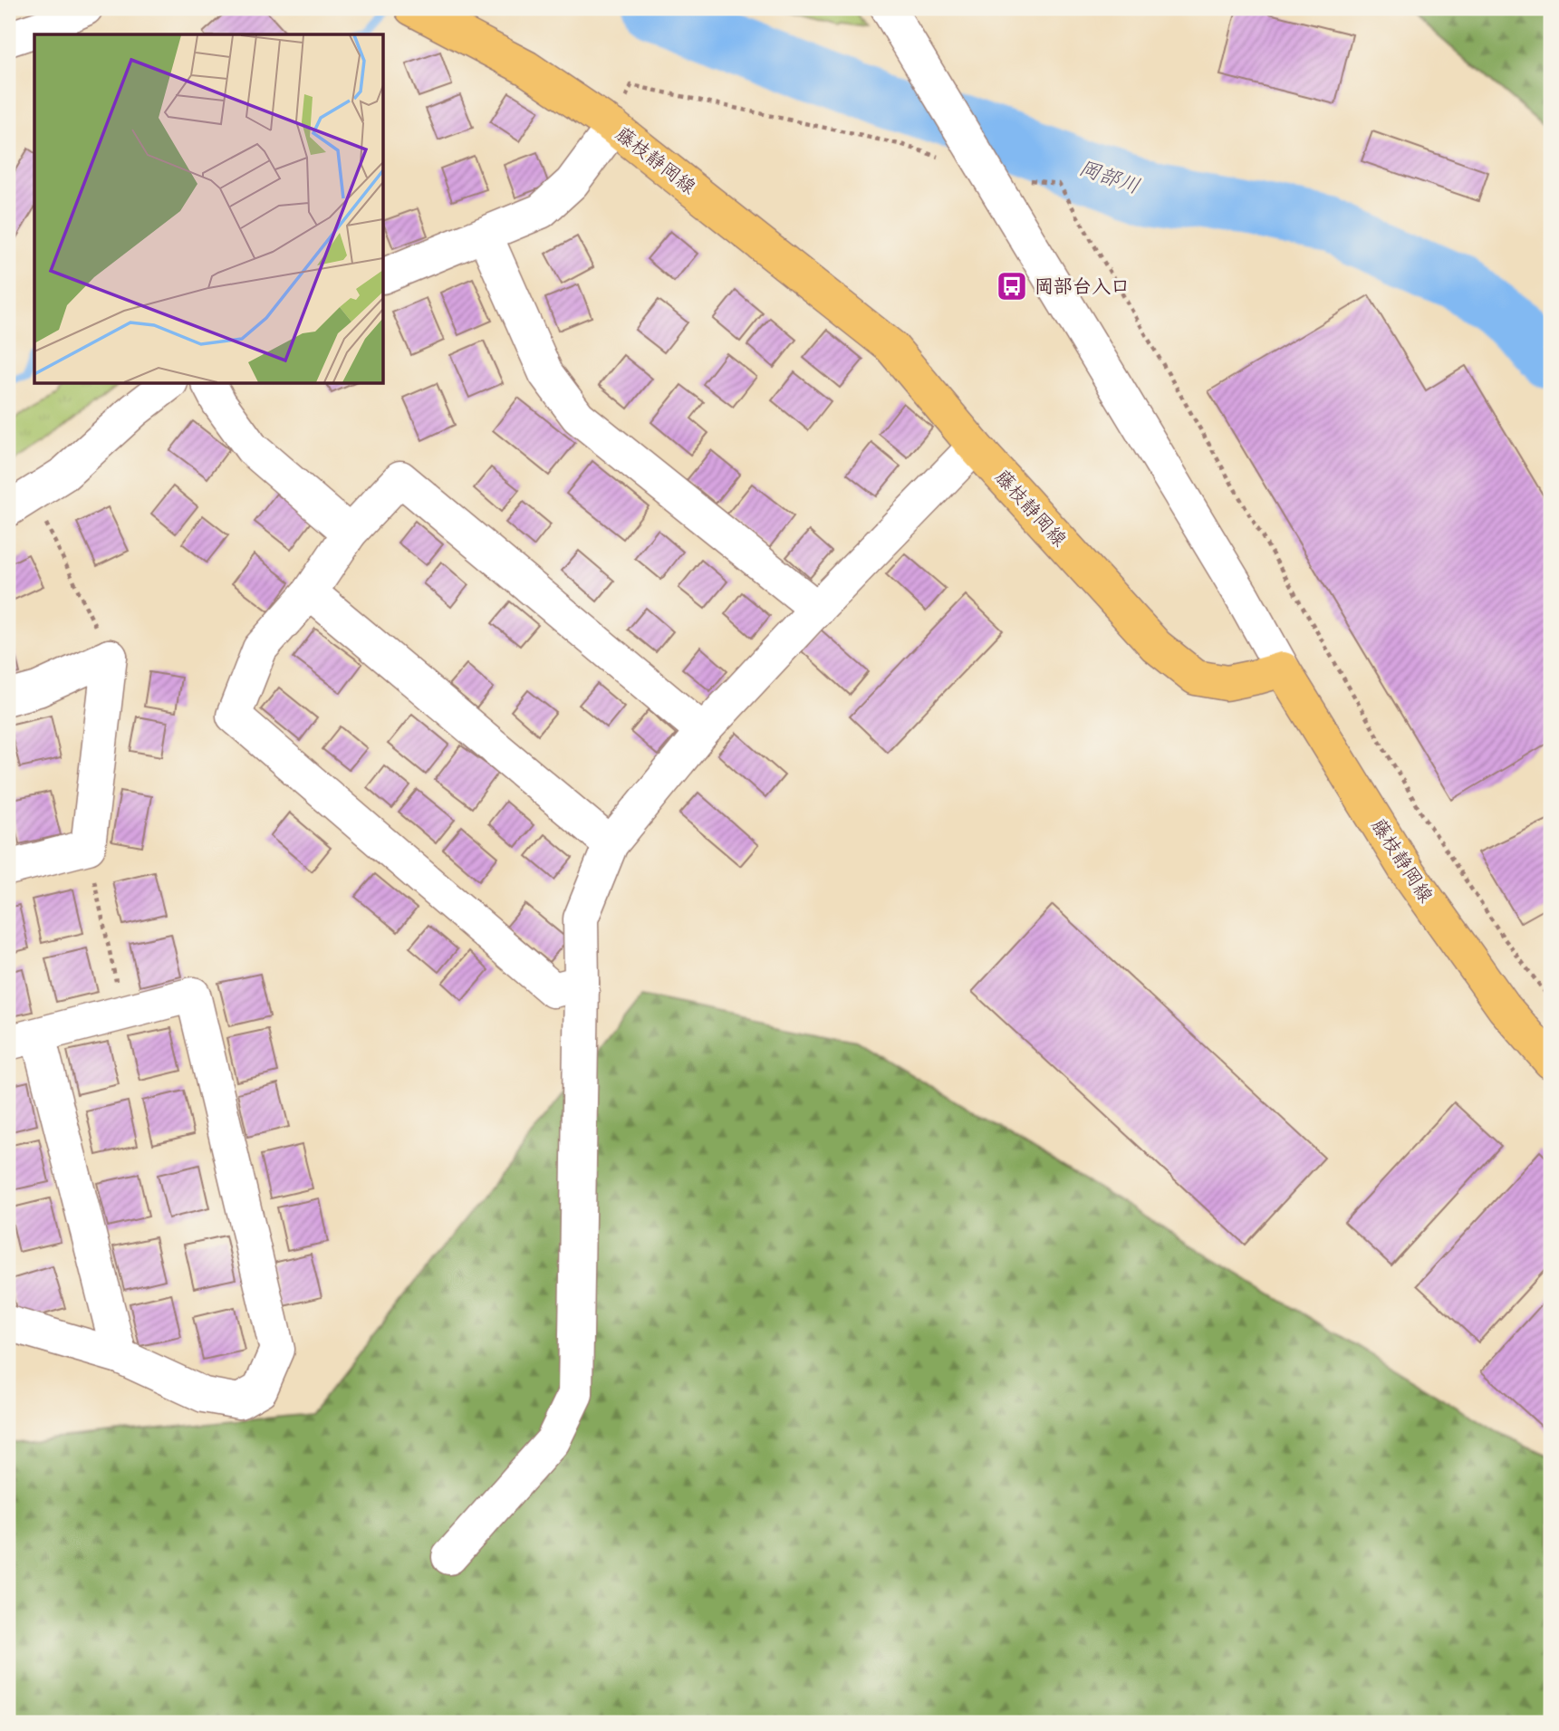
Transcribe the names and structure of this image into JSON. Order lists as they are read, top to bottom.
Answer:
{
  "streets": {
    "main road": ["藤枝静岡線"]
  },
  "water": ["岡部川"],
  "places": {
    "bus stop": ["岡部台入口"]
  }
}
